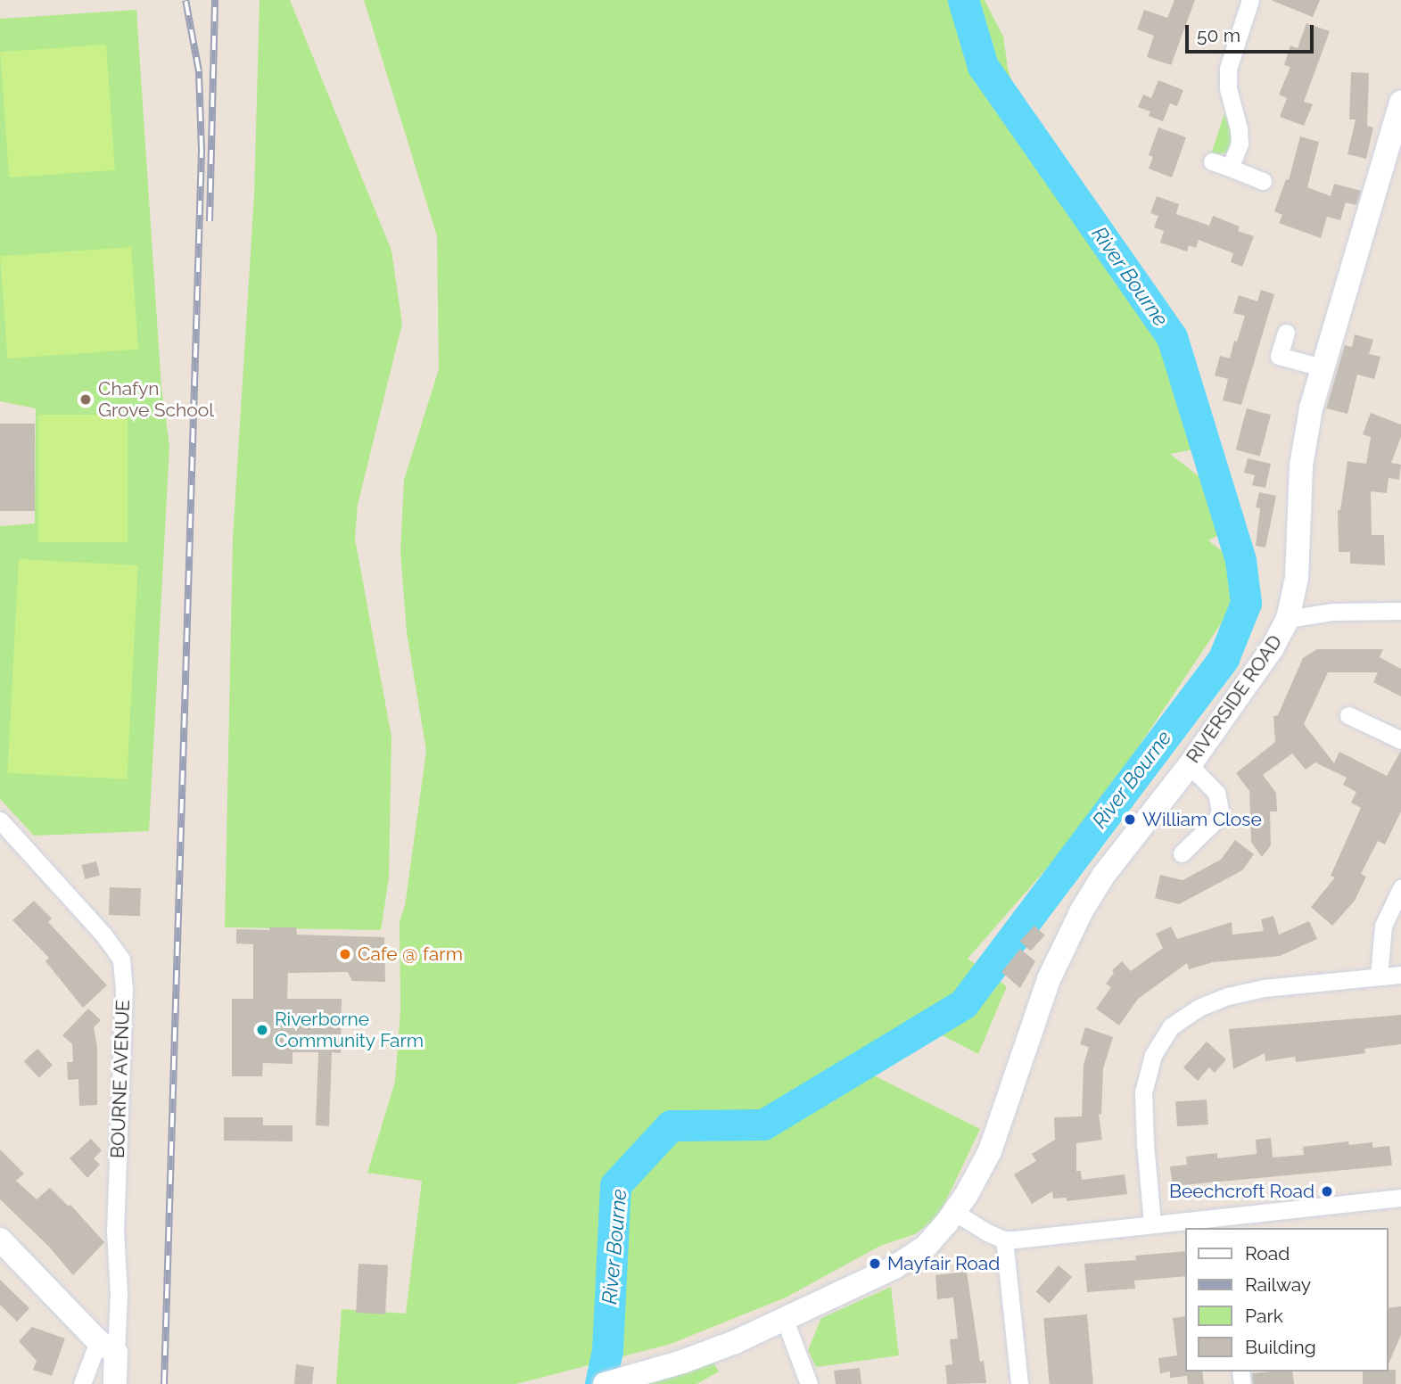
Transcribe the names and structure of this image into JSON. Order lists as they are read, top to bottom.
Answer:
{
  "streets": {
    "street": ["RIVERSIDE ROAD", "BOURNE AVENUE"]
  },
  "water": ["River Bourne"],
  "places": [
    "Chafyn Grove School",
    "William Close",
    "Cafe @ farm",
    "Riverborne Community Farm",
    "Beechcroft Road",
    "Mayfair Road"
  ],
  "legend": [
    "Road",
    "Railway",
    "Park",
    "Building"
  ],
  "scale_bar": "50 m"
}
